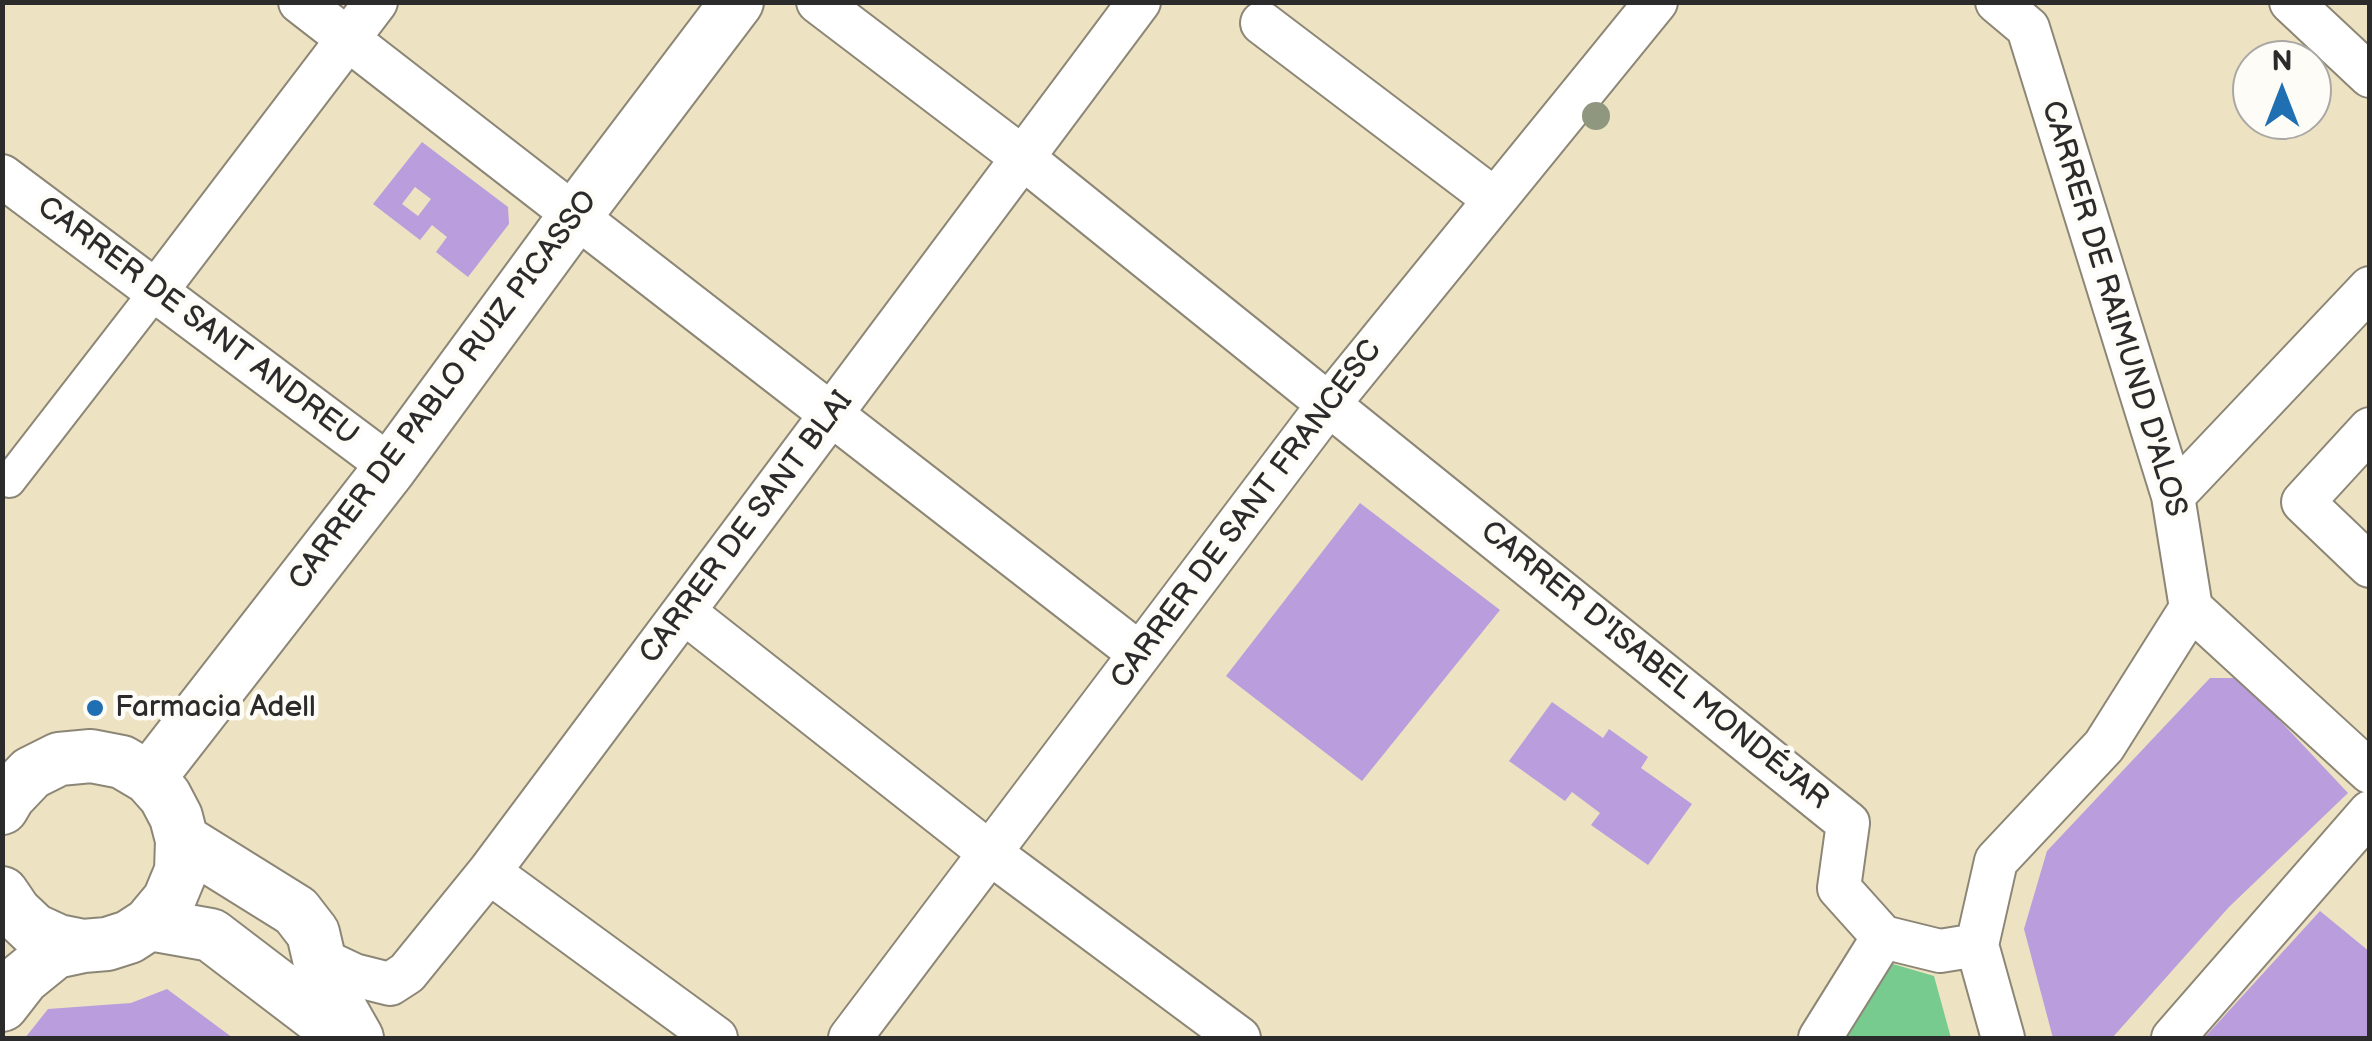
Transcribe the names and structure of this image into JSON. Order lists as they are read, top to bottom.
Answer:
{
  "streets": {
    "street": [
      "CARRER DE RAIMUND D'ALOS",
      "CARRER DE SANT ANDREU",
      "CARRER DE PABLO RUIZ PICASSO",
      "CARRER DE SANT FRANCESC",
      "CARRER DE SANT BLAI",
      "CARRER D'ISABEL MONDÉJAR"
    ]
  },
  "crossings": [
    ["CARRER DE SANT ANDREU", "CARRER DE PABLO RUIZ PICASSO"],
    ["CARRER DE SANT FRANCESC", "CARRER D'ISABEL MONDÉJAR"]
  ],
  "places": ["Farmacia Adell"],
  "north": "top"
}
